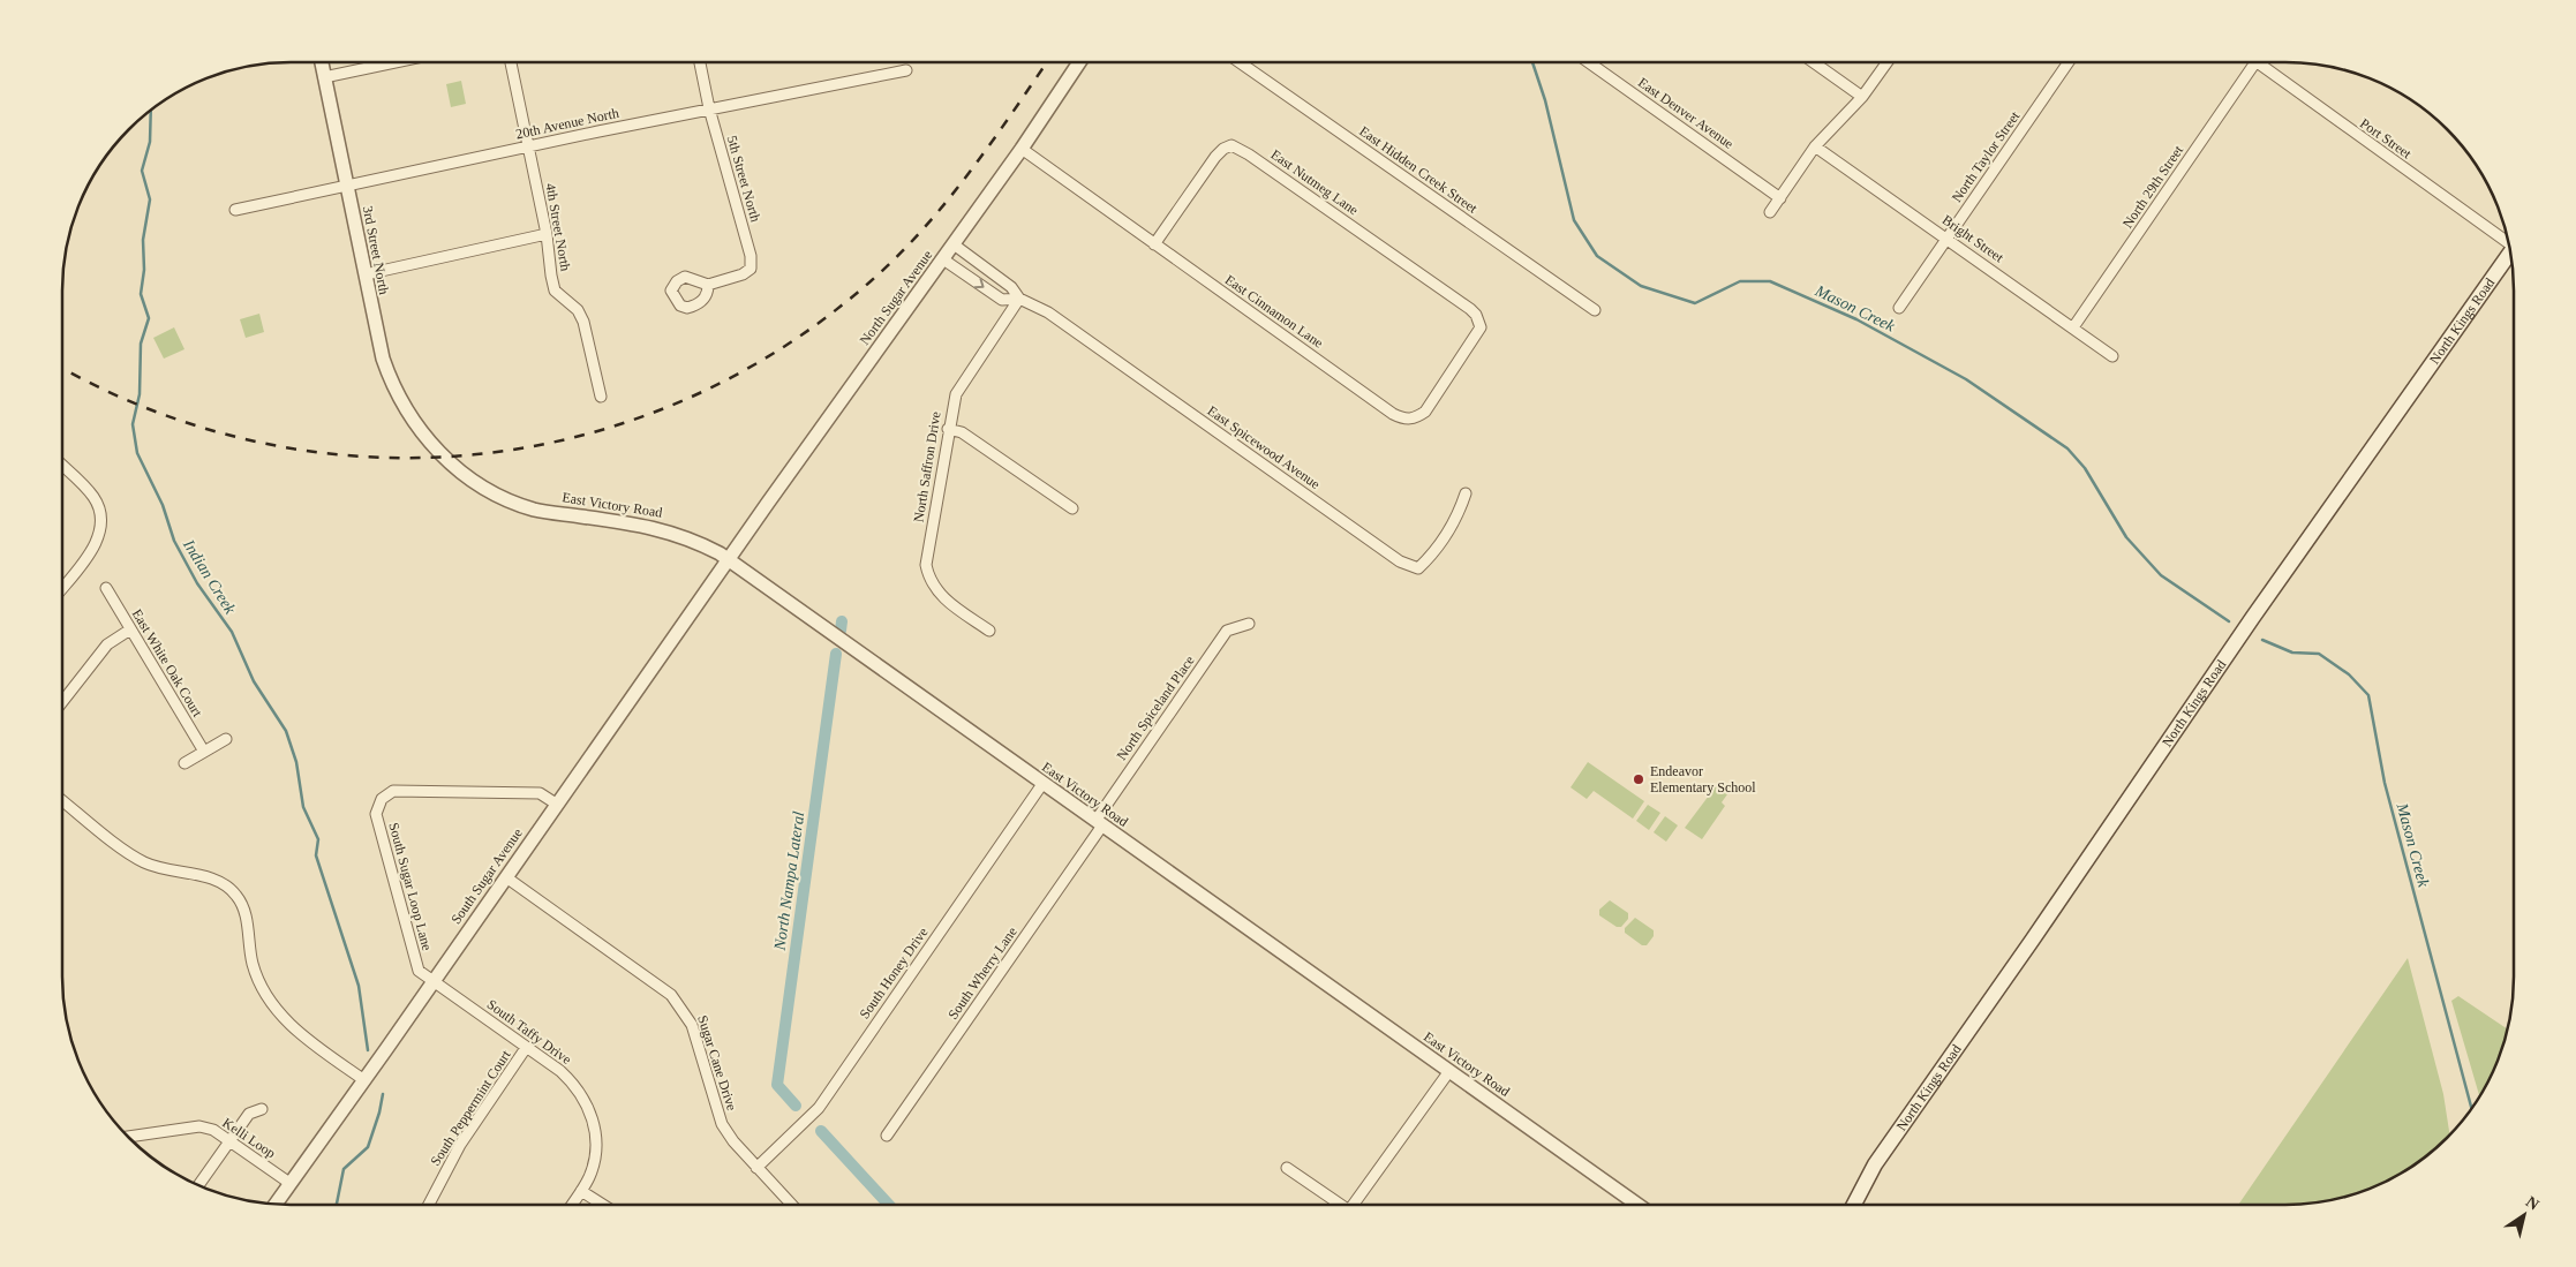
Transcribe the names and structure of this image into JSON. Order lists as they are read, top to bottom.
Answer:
{
  "streets": {
    "main road": ["North Kings Road"],
    "street": [
      "East Denver Avenue",
      "20th Avenue North",
      "Port Street",
      "North Taylor Street",
      "East Hidden Creek Street",
      "5th Street North",
      "East Nutmeg Lane",
      "North 29th Street",
      "4th Street North",
      "Bright Street",
      "3rd Street North",
      "North Sugar Avenue",
      "East Cinnamon Lane",
      "East Spicewood Avenue",
      "North Saffron Drive",
      "East Victory Road",
      "East White Oak Court",
      "North Spiceland Place",
      "South Sugar Avenue",
      "South Sugar Loop Lane",
      "South Honey Drive",
      "South Wherry Lane",
      "South Taffy Drive",
      "Sugar Cane Drive",
      "South Peppermint Court",
      "Kelli Loop"
    ]
  },
  "crossings": [
    ["20th Avenue North", "5th Street North"],
    ["20th Avenue North", "4th Street North"],
    ["20th Avenue North", "3rd Street North"],
    ["Port Street", "North 29th Street"],
    ["North Taylor Street", "Bright Street"],
    ["East Nutmeg Lane", "East Cinnamon Lane"],
    ["North 29th Street", "Bright Street"],
    ["3rd Street North", "East Victory Road"],
    ["North Sugar Avenue", "East Cinnamon Lane"],
    ["North Sugar Avenue", "East Spicewood Avenue"],
    ["North Sugar Avenue", "East Victory Road"],
    ["North Sugar Avenue", "South Sugar Avenue"],
    ["East Spicewood Avenue", "North Saffron Drive"],
    ["East Victory Road", "North Spiceland Place"],
    ["East Victory Road", "South Sugar Avenue"],
    ["East Victory Road", "South Honey Drive"],
    ["East Victory Road", "South Wherry Lane"],
    ["North Spiceland Place", "South Wherry Lane"],
    ["South Sugar Avenue", "South Sugar Loop Lane"],
    ["South Sugar Avenue", "South Taffy Drive"],
    ["South Sugar Avenue", "Sugar Cane Drive"],
    ["South Sugar Avenue", "Kelli Loop"],
    ["South Sugar Loop Lane", "South Taffy Drive"],
    ["South Honey Drive", "Sugar Cane Drive"],
    ["South Taffy Drive", "South Peppermint Court"]
  ],
  "water": ["Mason Creek", "Indian Creek", "North Nampa Lateral"],
  "places": ["Endeavor Elementary School"],
  "north": "top right"
}
